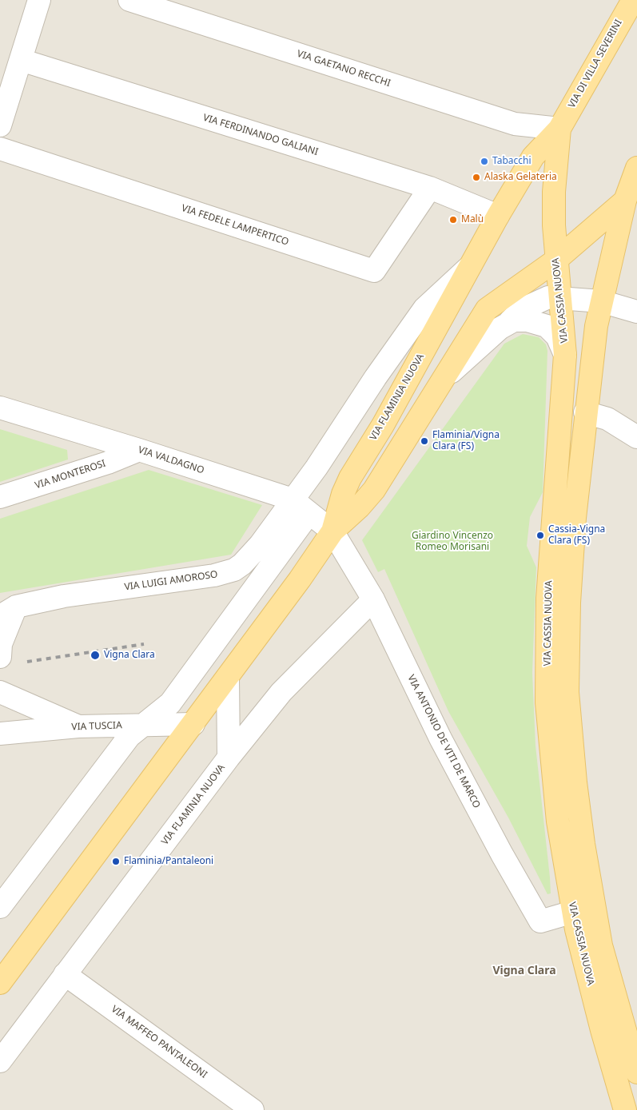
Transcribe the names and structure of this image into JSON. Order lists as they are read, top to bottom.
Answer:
{
  "streets": {
    "main road": ["VIA DI VILLA SEVERINI", "VIA CASSIA NUOVA", "VIA FLAMINIA NUOVA"],
    "street": [
      "VIA GAETANO RECCHI",
      "VIA FERDINANDO GALIANI",
      "VIA FEDELE LAMPERTICO",
      "VIA VALDAGNO",
      "VIA MONTEROSI",
      "VIA LUIGI AMOROSO",
      "VIA TUSCIA",
      "VIA ANTONIO DE VITI DE MARCO",
      "VIA MAFFEO PANTALEONI"
    ]
  },
  "crossings": [
    ["VIA DI VILLA SEVERINI", "VIA GAETANO RECCHI"],
    ["VIA DI VILLA SEVERINI", "VIA CASSIA NUOVA"],
    ["VIA DI VILLA SEVERINI", "VIA FLAMINIA NUOVA"],
    ["VIA GAETANO RECCHI", "VIA CASSIA NUOVA"],
    ["VIA GAETANO RECCHI", "VIA FLAMINIA NUOVA"],
    ["VIA FERDINANDO GALIANI", "VIA FEDELE LAMPERTICO"],
    ["VIA FERDINANDO GALIANI", "VIA FLAMINIA NUOVA"],
    ["VIA CASSIA NUOVA", "VIA FLAMINIA NUOVA"],
    ["VIA CASSIA NUOVA", "VIA ANTONIO DE VITI DE MARCO"],
    ["VIA FLAMINIA NUOVA", "VIA VALDAGNO"],
    ["VIA FLAMINIA NUOVA", "VIA LUIGI AMOROSO"],
    ["VIA FLAMINIA NUOVA", "VIA TUSCIA"],
    ["VIA FLAMINIA NUOVA", "VIA ANTONIO DE VITI DE MARCO"],
    ["VIA FLAMINIA NUOVA", "VIA MAFFEO PANTALEONI"],
    ["VIA VALDAGNO", "VIA MONTEROSI"],
    ["VIA VALDAGNO", "VIA LUIGI AMOROSO"],
    ["VIA VALDAGNO", "VIA ANTONIO DE VITI DE MARCO"]
  ],
  "districts": ["Vigna Clara"],
  "parks": ["Giardino Vincenzo Romeo Morisani"],
  "places": [
    "Tabacchi",
    "Alaska Gelateria",
    "Malù",
    "Flaminia/Vigna Clara (FS)",
    "Cassia-Vigna Clara (FS)",
    "Vigna Clara",
    "Flaminia/Pantaleoni"
  ]
}
